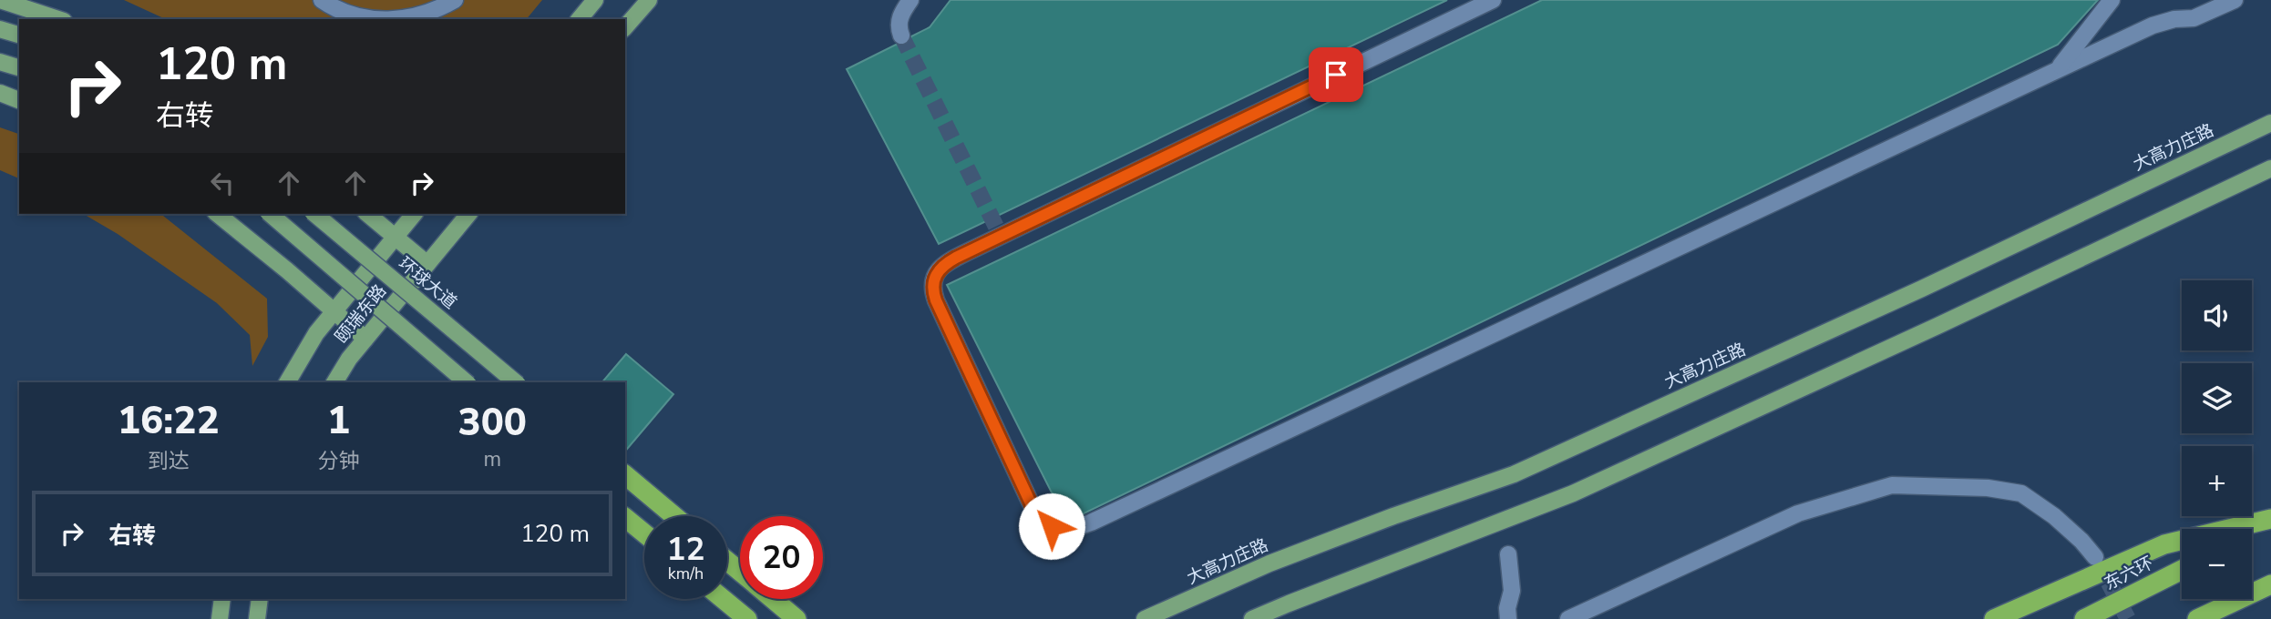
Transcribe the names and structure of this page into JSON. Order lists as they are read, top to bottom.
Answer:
{
  "streets": {
    "highway": ["东六环"],
    "main road": ["大高力庄路", "环球大道", "颐瑞东路"]
  },
  "page": {
    "turn": ["120 m", "右转"],
    "map_buttons": ["+", "−"],
    "eta": [
      "16:22",
      "到达",
      "1",
      "分钟",
      "300",
      "m"
    ],
    "list": [
      {
        "name": "右转",
        "value": "120 m"
      }
    ],
    "speed": "12 km/h",
    "limit": "20"
  }
}
